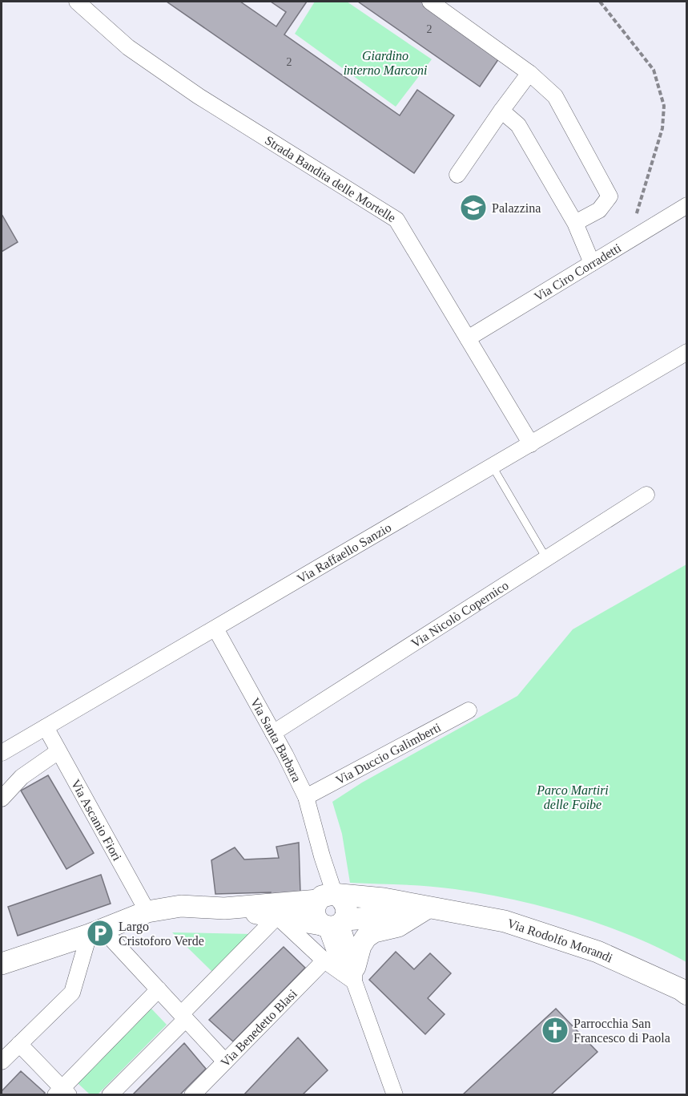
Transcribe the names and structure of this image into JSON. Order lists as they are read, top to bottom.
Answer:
{
  "streets": {
    "street": [
      "Strada Bandita delle Mortelle",
      "Via Ciro Corradetti",
      "Via Raffaello Sanzio",
      "Via Nicolò Copernico",
      "Via Santa Barbara",
      "Via Duccio Galimberti",
      "Via Ascanio Fiori",
      "Via Rodolfo Morandi",
      "Via Benedetto Blasi"
    ]
  },
  "crossings": [
    ["Strada Bandita delle Mortelle", "Via Ciro Corradetti"],
    ["Strada Bandita delle Mortelle", "Via Raffaello Sanzio"],
    ["Via Raffaello Sanzio", "Via Santa Barbara"],
    ["Via Raffaello Sanzio", "Via Ascanio Fiori"],
    ["Via Nicolò Copernico", "Via Santa Barbara"],
    ["Via Santa Barbara", "Via Duccio Galimberti"],
    ["Via Santa Barbara", "Via Rodolfo Morandi"]
  ],
  "parks": ["Giardino interno Marconi", "Parco Martiri delle Foibe"],
  "places": {
    "school or university": ["Palazzina"],
    "parking": ["Largo Cristoforo Verde"],
    "church": ["Parrocchia San Francesco di Paola"]
  },
  "house_numbers": ["2", "2"]
}
